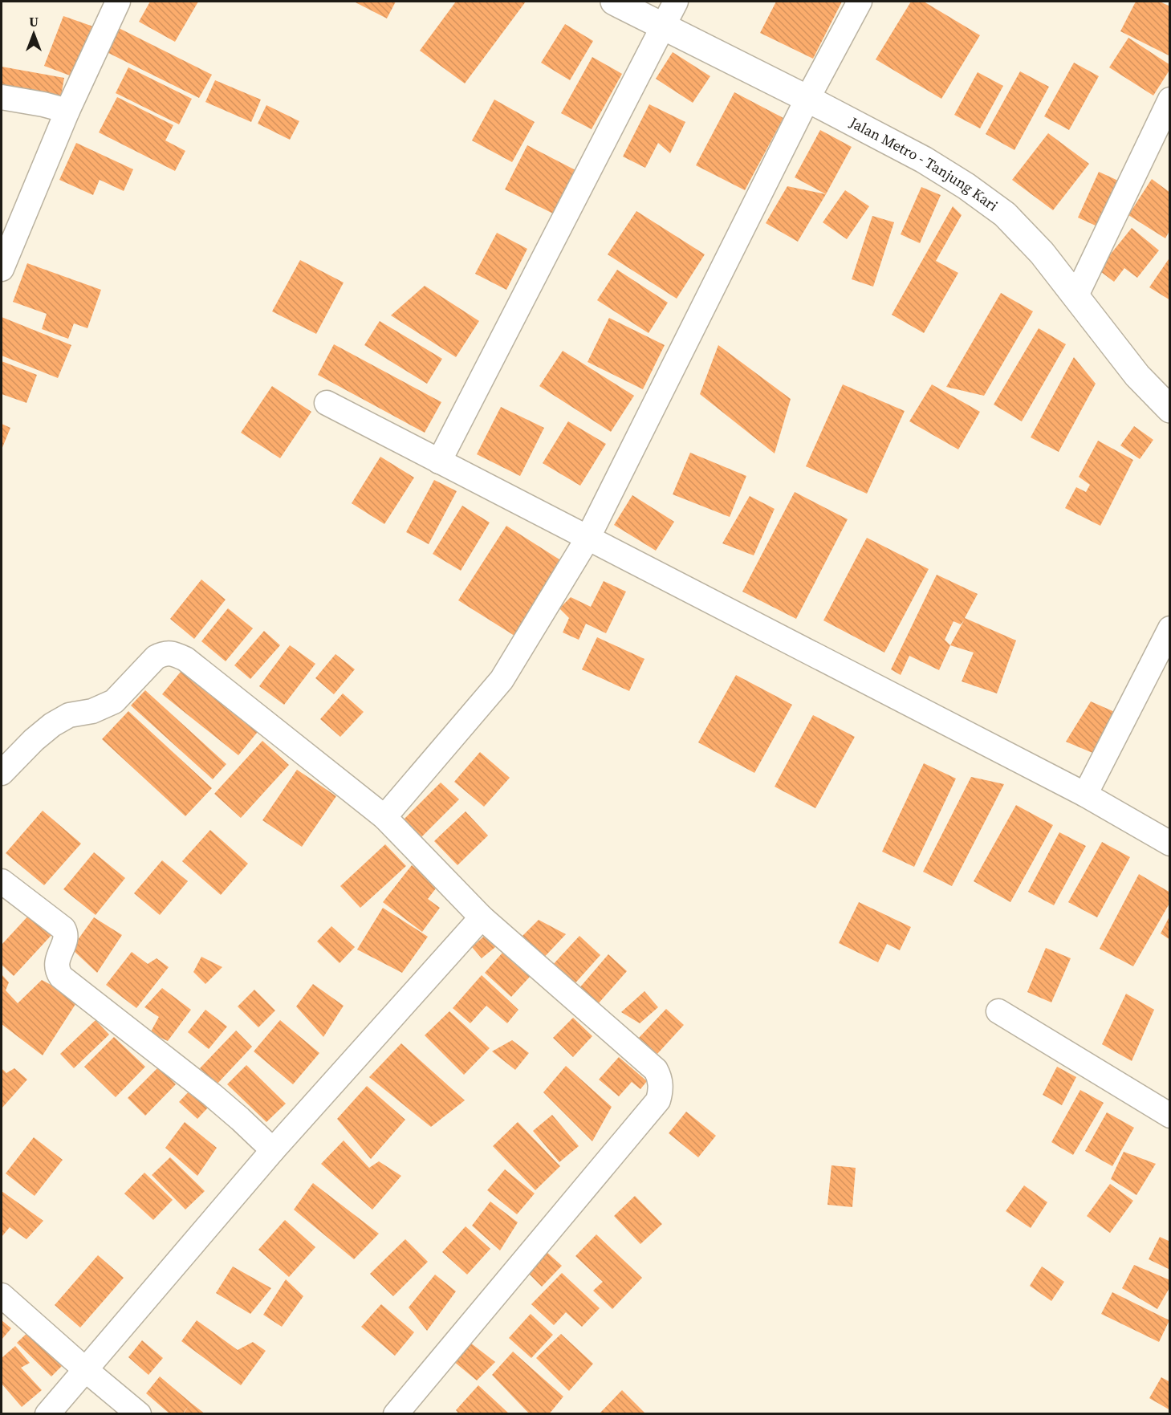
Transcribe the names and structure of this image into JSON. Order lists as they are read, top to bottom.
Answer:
{
  "streets": {
    "main road": ["Jalan Metro - Tanjung Kari"]
  },
  "north": "top"
}
